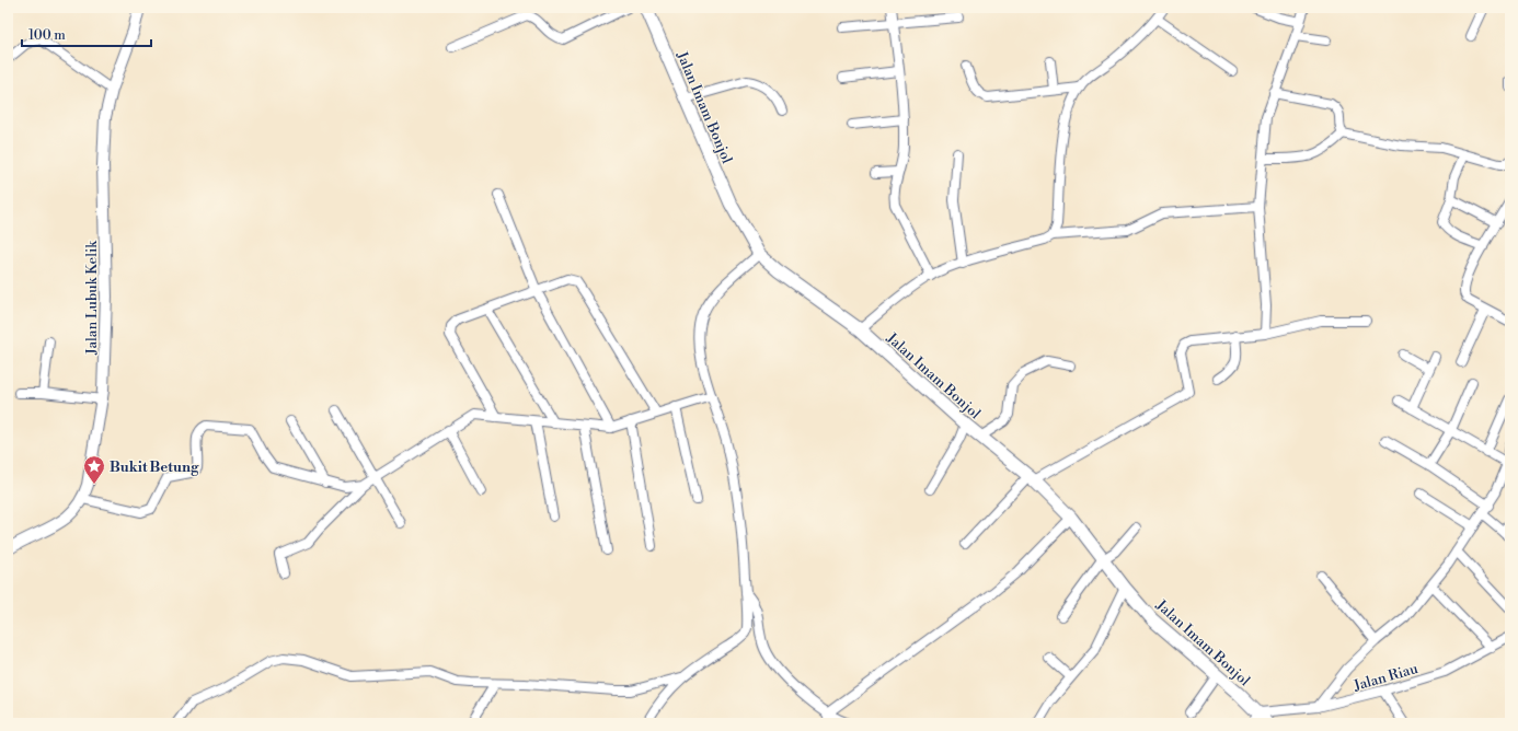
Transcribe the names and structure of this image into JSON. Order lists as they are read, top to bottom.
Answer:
{
  "streets": {
    "main road": ["Jalan Imam Bonjol"],
    "street": ["Jalan Lubuk Kelik", "Jalan Riau"]
  },
  "crossings": [
    ["Jalan Imam Bonjol", "Jalan Riau"]
  ],
  "places": {
    "place": ["Bukit Betung"]
  },
  "scale_bar": "100 m"
}
